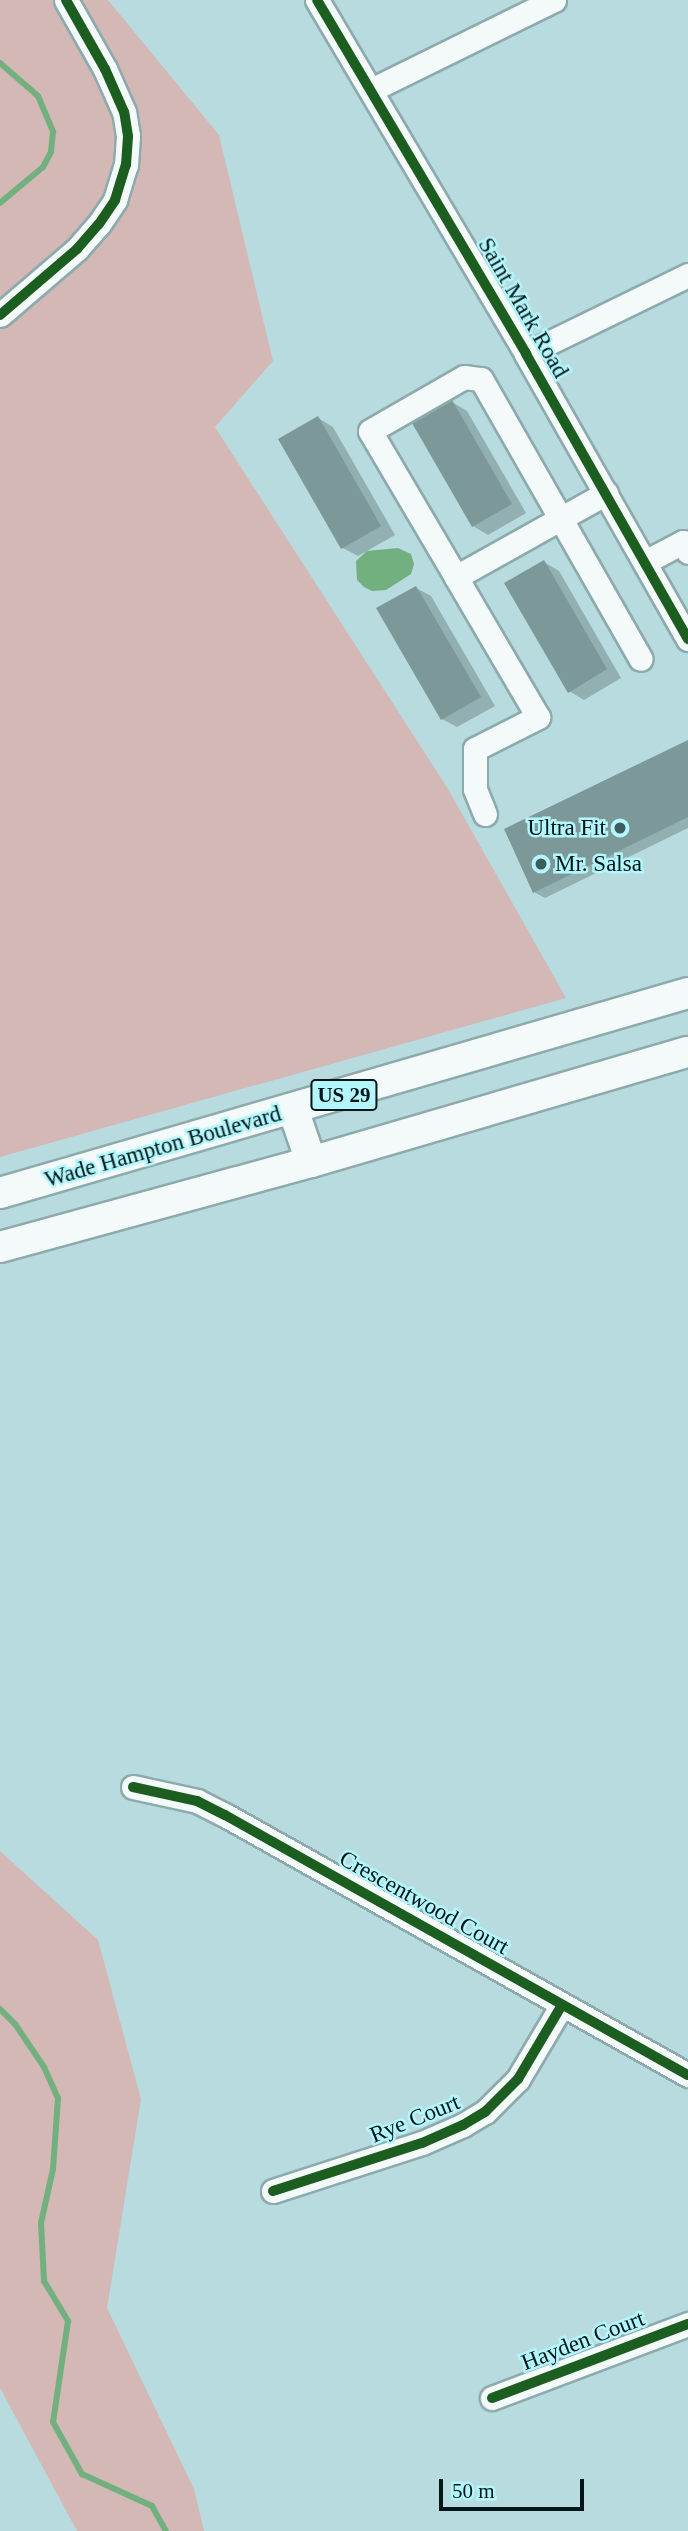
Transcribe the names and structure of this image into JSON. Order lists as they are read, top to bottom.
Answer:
{
  "streets": {
    "main road": ["US 29", "Wade Hampton Boulevard"],
    "street": [
      "Saint Mark Road",
      "Crescentwood Court",
      "Rye Court",
      "Hayden Court"
    ]
  },
  "crossings": [
    ["Crescentwood Court", "Rye Court"]
  ],
  "places": ["Ultra Fit", "Mr. Salsa"],
  "scale_bar": "50 m"
}
